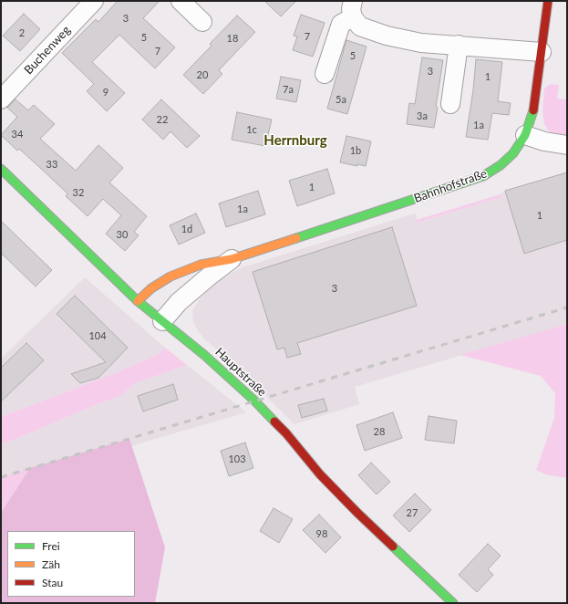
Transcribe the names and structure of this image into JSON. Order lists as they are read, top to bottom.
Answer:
{
  "streets": {
    "main road": ["Bahnhofstraße", "Hauptstraße"],
    "street": ["Buchenweg"]
  },
  "crossings": [
    ["Bahnhofstraße", "Hauptstraße"]
  ],
  "districts": ["Herrnburg"],
  "house_numbers": [
    "3",
    "2",
    "7",
    "5",
    "18",
    "7",
    "5",
    "3",
    "20",
    "1",
    "7a",
    "9",
    "5a",
    "3a",
    "22",
    "1a",
    "1c",
    "34",
    "1b",
    "33",
    "1",
    "32",
    "1a",
    "1",
    "1d",
    "30",
    "3",
    "104",
    "28",
    "103",
    "27",
    "98"
  ],
  "legend": ["Frei", "Zäh", "Stau"]
}
